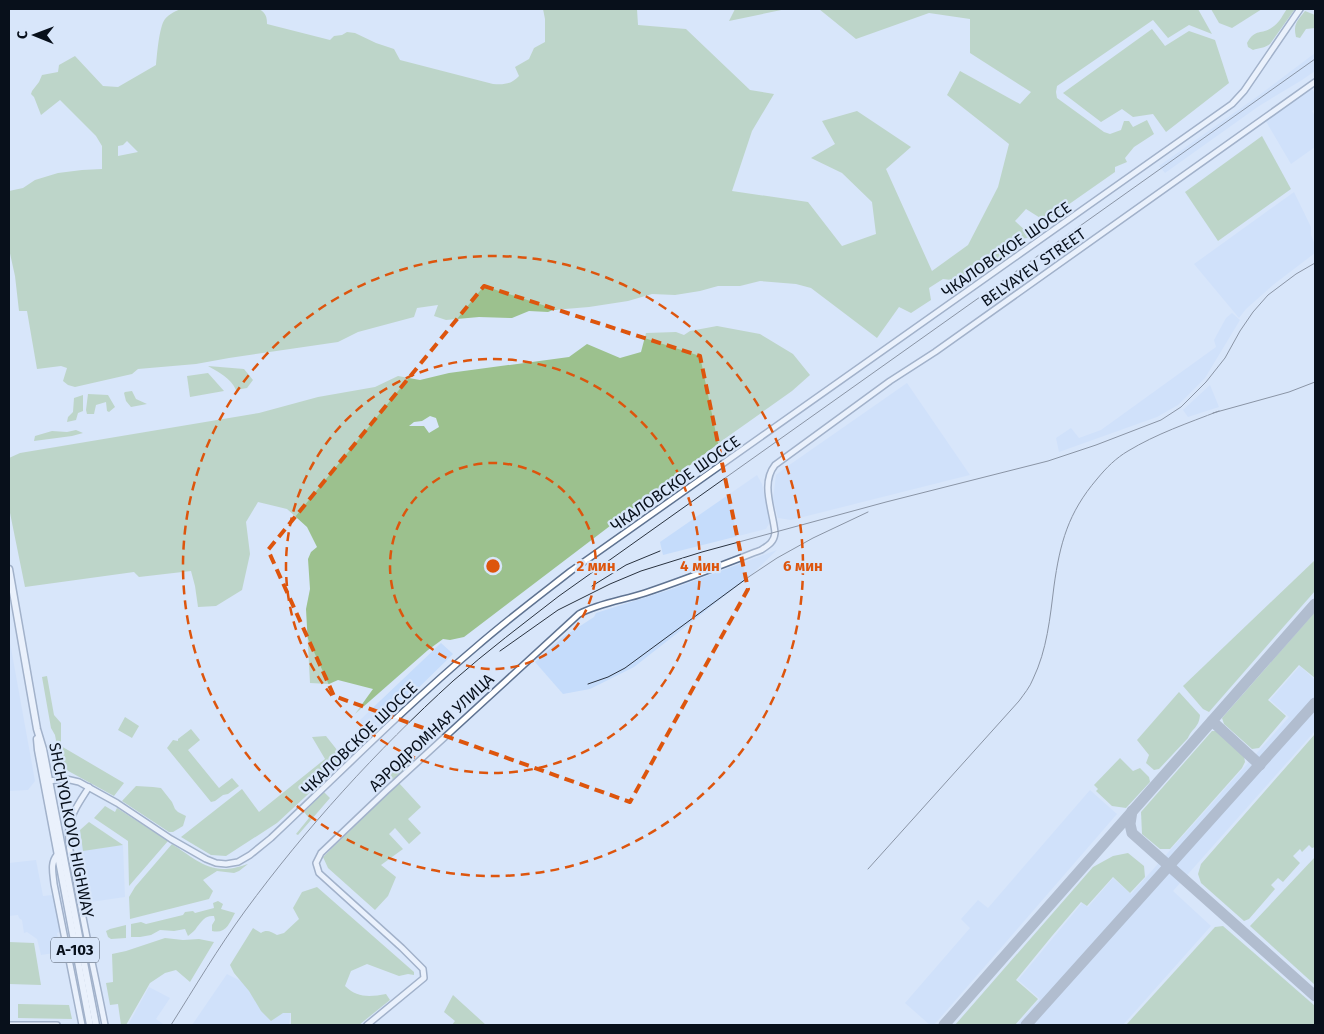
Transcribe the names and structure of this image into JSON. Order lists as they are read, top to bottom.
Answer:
{
  "streets": {
    "main road": ["SHCHYOLKOVO HIGHWAY", "А-103"],
    "street": ["ЧКАЛОВСКОЕ ШОССЕ", "BELYAYEV STREET", "АЭРОДРОМНАЯ УЛИЦА"]
  },
  "crossings": [
    ["ЧКАЛОВСКОЕ ШОССЕ", "SHCHYOLKOVO HIGHWAY"],
    ["ЧКАЛОВСКОЕ ШОССЕ", "А-103"],
    ["BELYAYEV STREET", "АЭРОДРОМНАЯ УЛИЦА"],
    ["SHCHYOLKOVO HIGHWAY", "А-103"]
  ],
  "north": "left",
  "rings": ["2 мин", "4 мин", "6 мин"]
}
